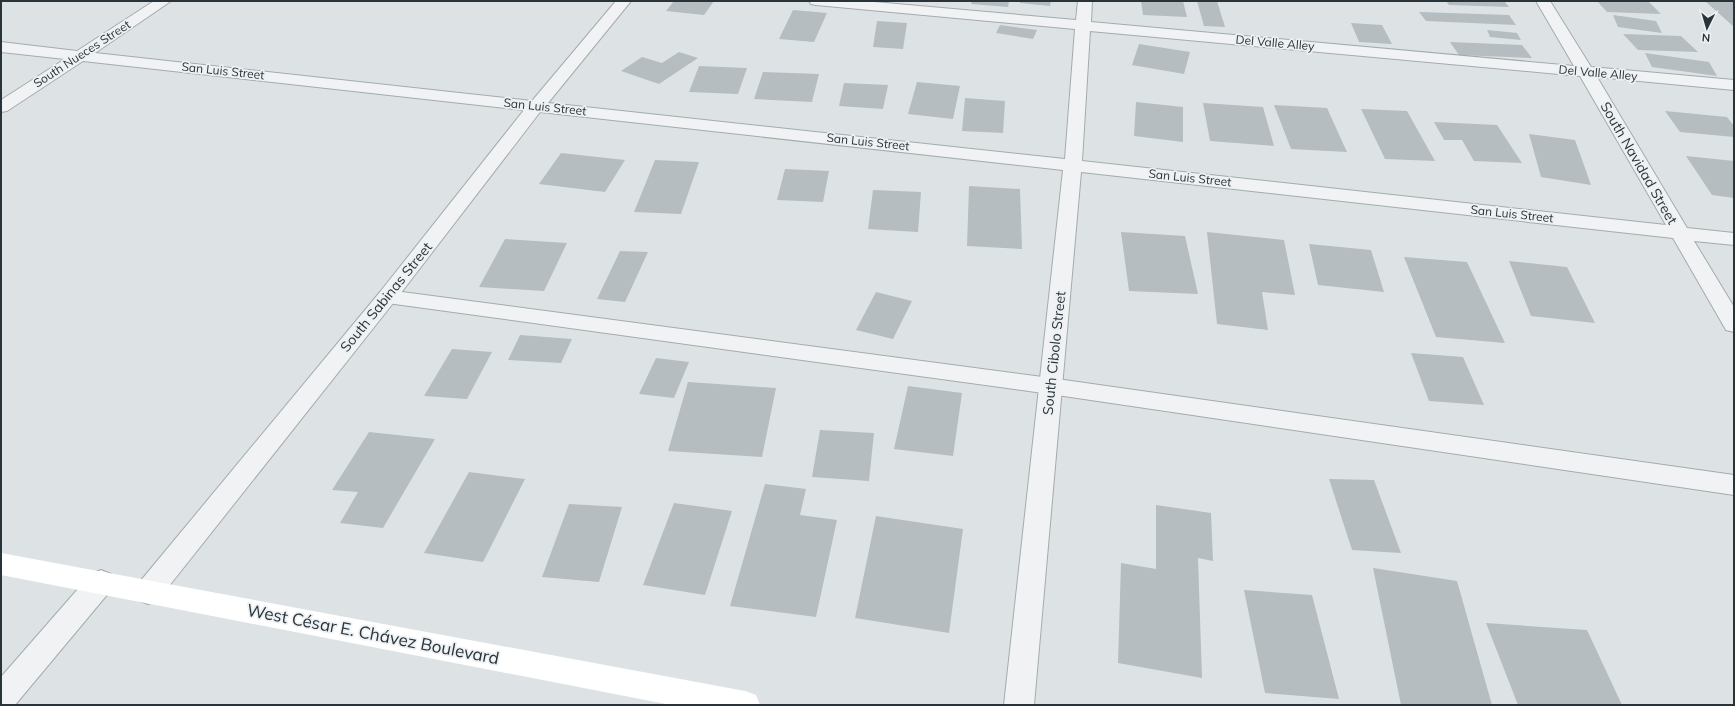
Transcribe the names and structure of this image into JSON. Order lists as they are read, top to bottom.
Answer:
{
  "streets": {
    "street": [
      "Del Valle Alley",
      "South Nueces Street",
      "San Luis Street",
      "South Navidad Street",
      "South Sabinas Street",
      "South Cibolo Street",
      "West César E. Chávez Boulevard"
    ]
  },
  "crossings": [
    ["Del Valle Alley", "South Navidad Street"],
    ["Del Valle Alley", "South Cibolo Street"],
    ["South Nueces Street", "San Luis Street"],
    ["San Luis Street", "South Navidad Street"],
    ["San Luis Street", "South Sabinas Street"],
    ["San Luis Street", "South Cibolo Street"],
    ["South Sabinas Street", "West César E. Chávez Boulevard"]
  ],
  "north": "bottom"
}
